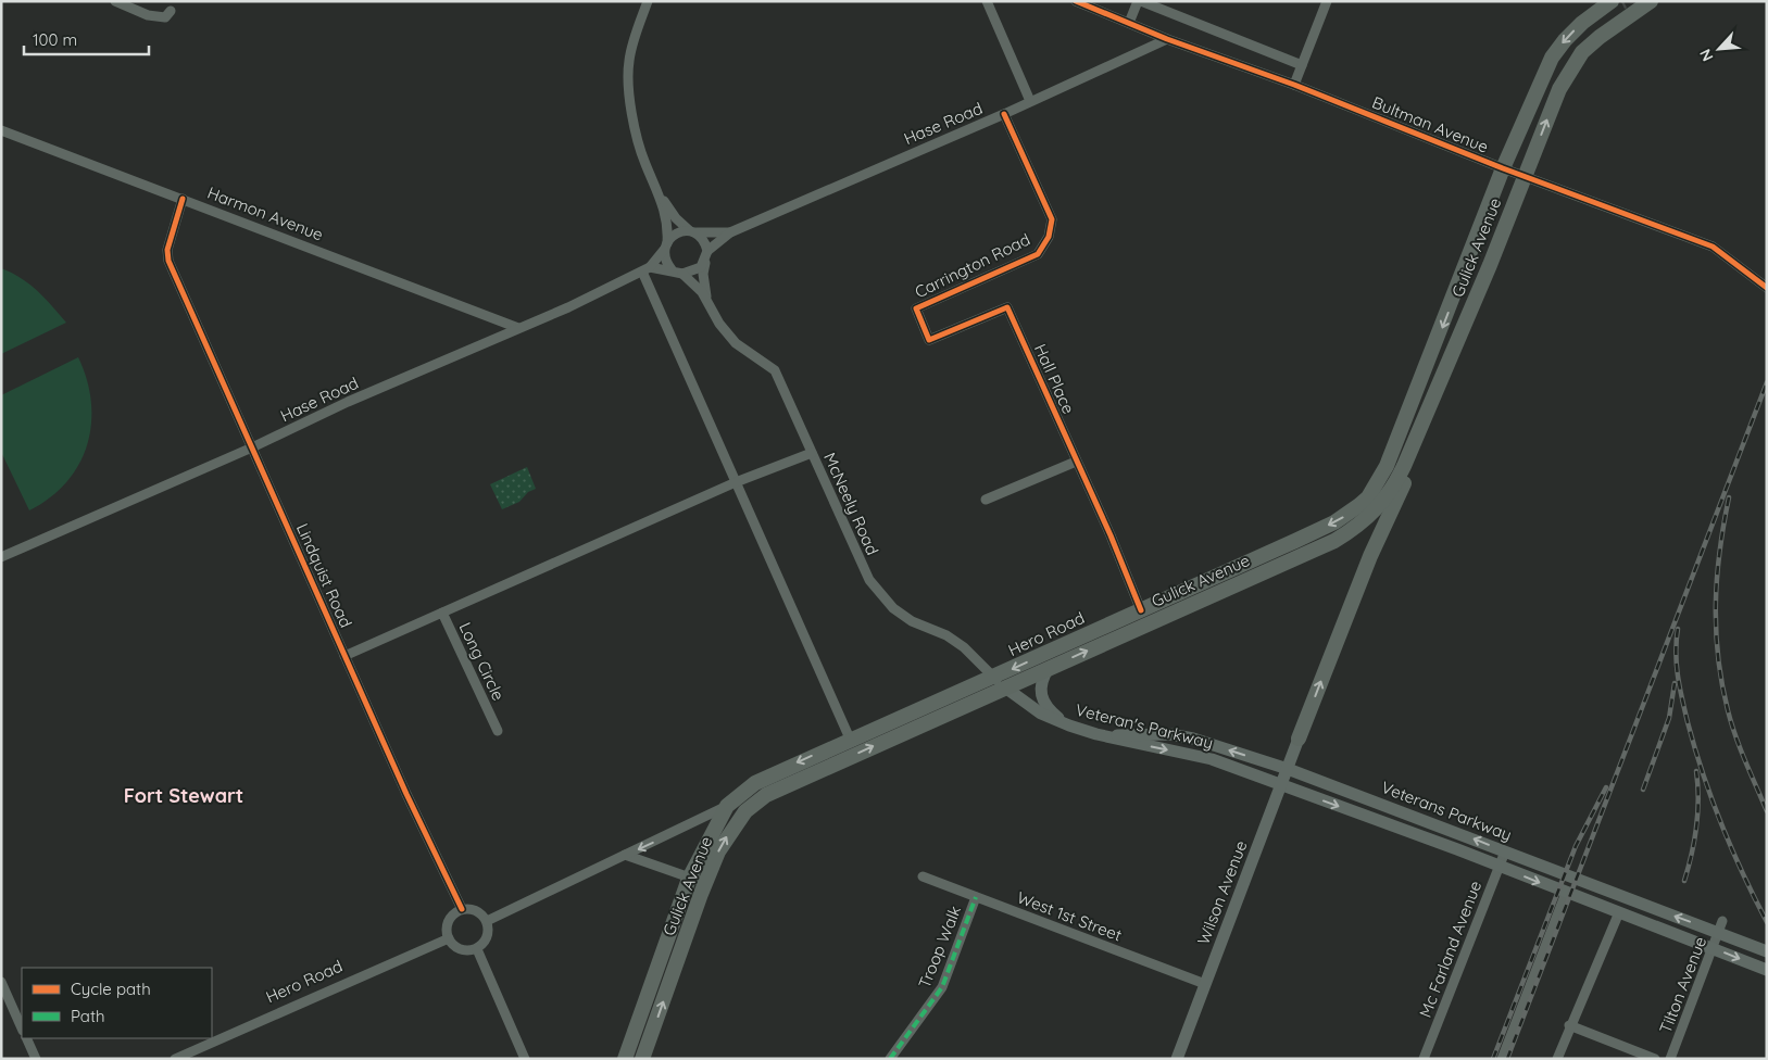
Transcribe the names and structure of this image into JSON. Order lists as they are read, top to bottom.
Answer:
{
  "streets": {
    "main road": [
      "Gulick Avenue",
      "Hero Road",
      "Veteran's Parkway",
      "Veterans Parkway",
      "Wilson Avenue"
    ],
    "street": [
      "Hase Road",
      "Bultman Avenue",
      "Harmon Avenue",
      "Carrington Road",
      "Hall Place",
      "McNeely Road",
      "Lindquist Road",
      "Long Circle",
      "West 1st Street",
      "Troop Walk",
      "Mc Farland Avenue",
      "Tilton Avenue"
    ]
  },
  "crossings": [
    ["Hase Road", "Bultman Avenue"],
    ["Hase Road", "Harmon Avenue"],
    ["Hase Road", "Carrington Road"],
    ["Hase Road", "Lindquist Road"],
    ["Bultman Avenue", "Gulick Avenue"],
    ["Bultman Avenue", "Hero Road"],
    ["Harmon Avenue", "Lindquist Road"],
    ["Gulick Avenue", "McNeely Road"],
    ["Gulick Avenue", "Hero Road"],
    ["Gulick Avenue", "Veteran's Parkway"],
    ["Carrington Road", "Hall Place"],
    ["Hall Place", "Hero Road"],
    ["McNeely Road", "Hero Road"],
    ["McNeely Road", "Veteran's Parkway"],
    ["Lindquist Road", "Hero Road"],
    ["Lindquist Road", "Long Circle"],
    ["Hero Road", "Veteran's Parkway"],
    ["Veteran's Parkway", "Veterans Parkway"],
    ["Veteran's Parkway", "Wilson Avenue"],
    ["Veterans Parkway", "Wilson Avenue"],
    ["Veterans Parkway", "Mc Farland Avenue"],
    ["Veterans Parkway", "Tilton Avenue"],
    ["Wilson Avenue", "West 1st Street"],
    ["West 1st Street", "Troop Walk"]
  ],
  "one_way": ["Hero Road", "Veteran's Parkway"],
  "districts": ["Fort Stewart"],
  "legend": ["Cycle path", "Path"],
  "scale_bar": "100 m",
  "north": "bottom left"
}
